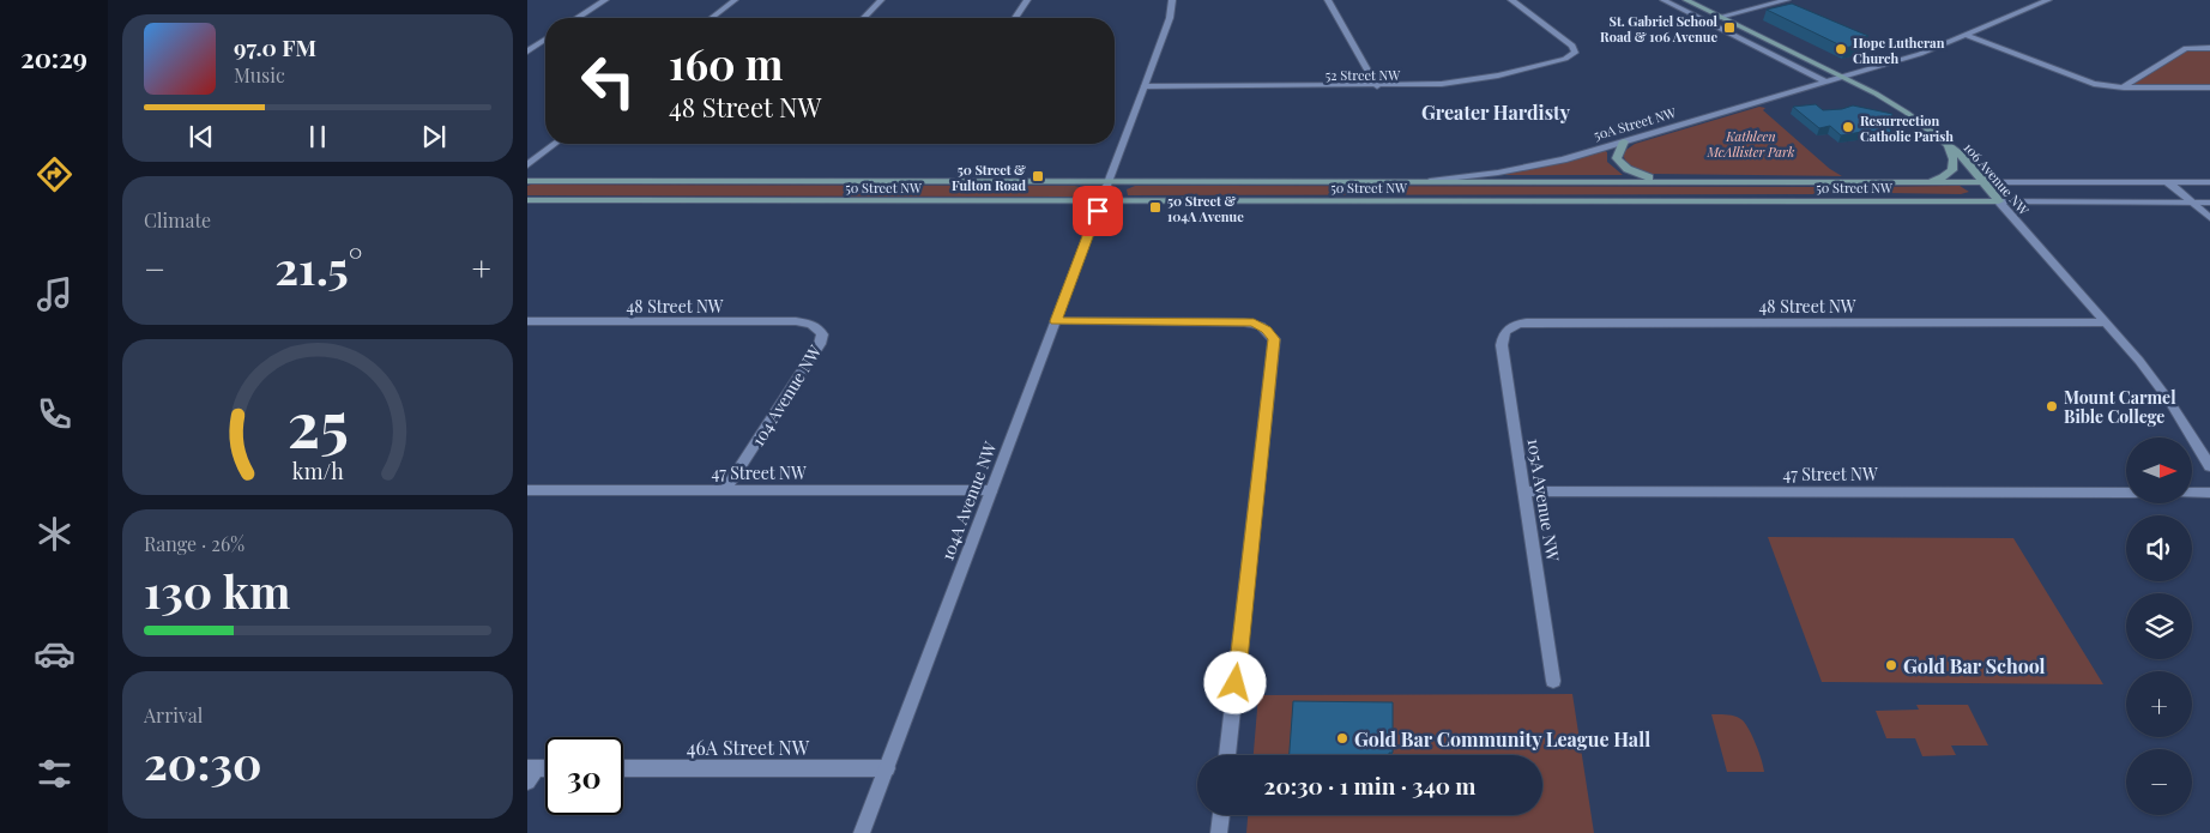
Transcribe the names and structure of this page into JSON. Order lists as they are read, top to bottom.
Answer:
{
  "streets": {
    "main road": ["106 Avenue NW", "50 Street NW"],
    "street": [
      "52 Street NW",
      "50A Street NW",
      "48 Street NW",
      "104 Avenue NW",
      "47 Street NW",
      "105A Avenue NW",
      "104A Avenue NW",
      "46A Street NW"
    ]
  },
  "crossings": [
    ["52 Street NW", "104A Avenue NW"],
    ["50A Street NW", "106 Avenue NW"],
    ["50A Street NW", "50 Street NW"],
    ["106 Avenue NW", "50 Street NW"],
    ["106 Avenue NW", "48 Street NW"],
    ["50 Street NW", "104A Avenue NW"],
    ["48 Street NW", "104 Avenue NW"],
    ["48 Street NW", "105A Avenue NW"],
    ["104 Avenue NW", "47 Street NW"],
    ["47 Street NW", "105A Avenue NW"],
    ["47 Street NW", "104A Avenue NW"],
    ["104A Avenue NW", "46A Street NW"]
  ],
  "districts": ["Greater Hardisty"],
  "parks": ["Kathleen McAllister Park"],
  "places": {
    "transit": ["St. Gabriel School Road & 106 Avenue", "50 Street & Fulton Road", "50 Street & 104A Avenue"],
    "other": [
      "Hope Lutheran Church",
      "Resurrection Catholic Parish",
      "Mount Carmel Bible College",
      "Gold Bar School",
      "Gold Bar Community League Hall"
    ]
  },
  "north": "right",
  "page": {
    "tabs": "20:29",
    "turn": ["160 m", "48 Street NW"],
    "song": ["97.0 FM", "Music"],
    "tile": [
      "Climate",
      ["Range · 26%", "130 km"],
      ["Arrival", "20:30"]
    ],
    "heat": ["−", "21.5°", "+"],
    "map_buttons": ["+", "−"],
    "limit": "30",
    "trip": "20:30 · 1 min · 340 m",
    "gauge": ["25", "km/h"]
  }
}
